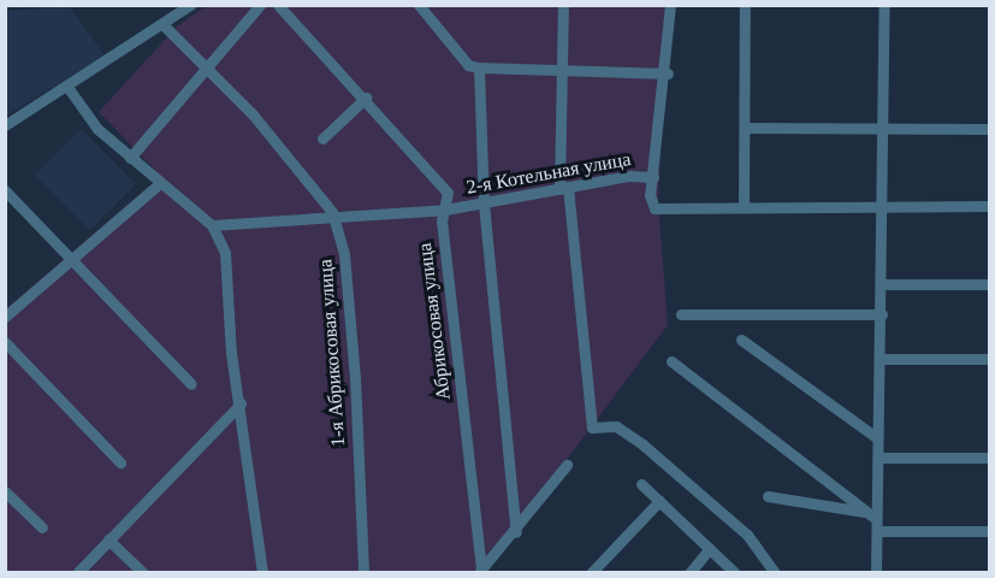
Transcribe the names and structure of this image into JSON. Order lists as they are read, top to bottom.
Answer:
{
  "streets": {
    "street": ["2-я Котельная улица", "Абрикосовая улица", "1-я Абрикосовая улица"]
  },
  "crossings": [
    ["2-я Котельная улица", "Абрикосовая улица"],
    ["2-я Котельная улица", "1-я Абрикосовая улица"]
  ]
}
